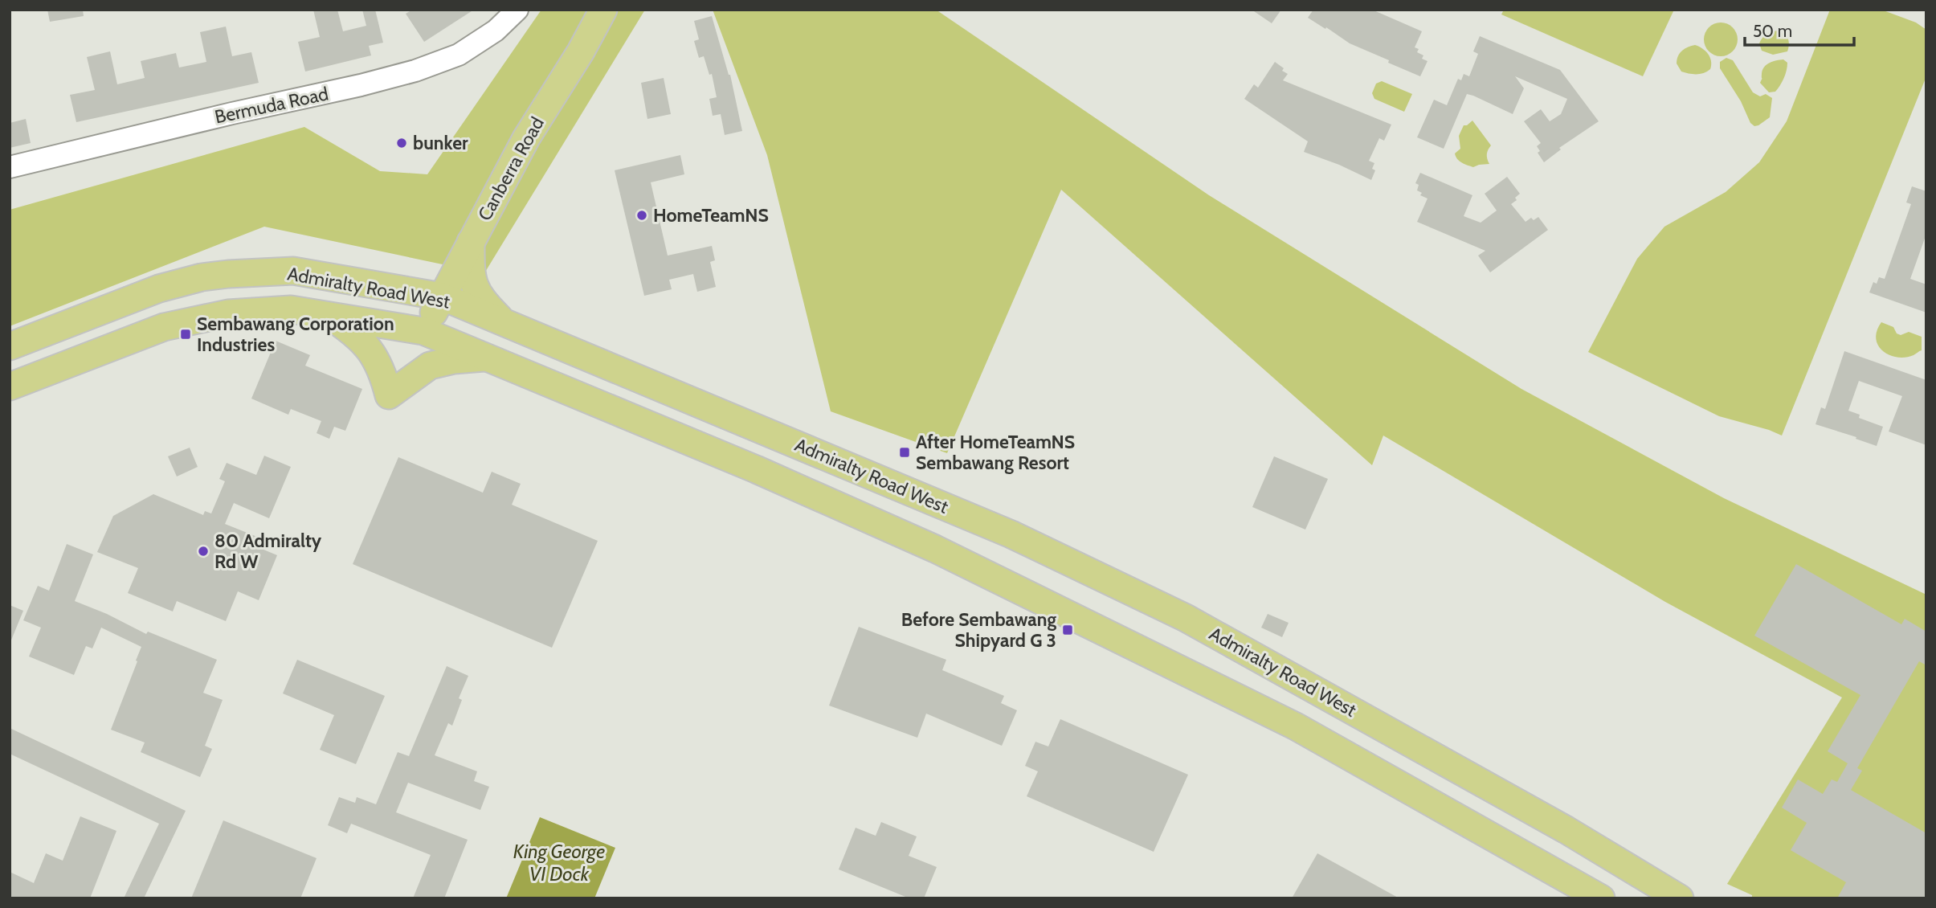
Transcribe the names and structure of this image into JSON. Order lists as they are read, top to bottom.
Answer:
{
  "streets": {
    "main road": ["Canberra Road", "Admiralty Road West"],
    "street": ["Bermuda Road"]
  },
  "crossings": [
    ["Canberra Road", "Admiralty Road West"]
  ],
  "water": ["King George VI Dock"],
  "places": {
    "other": ["bunker", "HomeTeamNS", "80 Admiralty Rd W"],
    "transit": ["Sembawang Corporation Industries", "After HomeTeamNS Sembawang Resort", "Before Sembawang Shipyard G 3"]
  },
  "scale_bar": "50 m"
}
